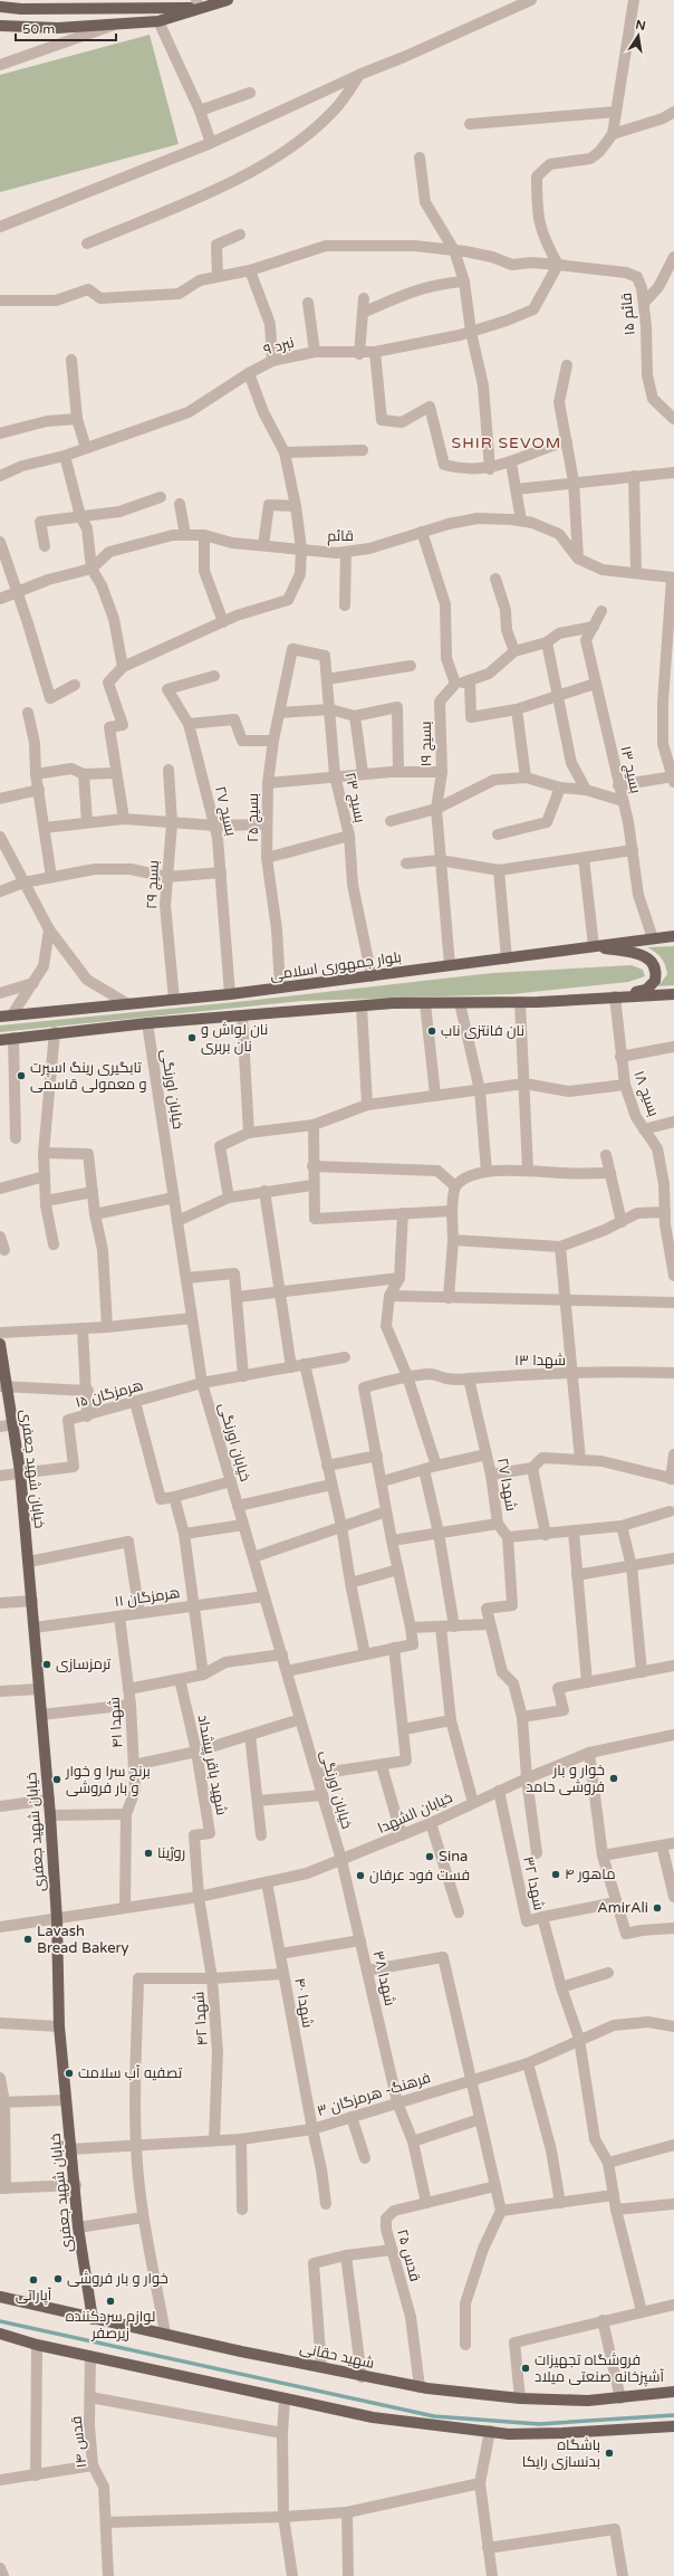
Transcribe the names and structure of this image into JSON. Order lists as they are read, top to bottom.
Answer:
{
  "streets": {
    "main road": ["بلوار جمهوری اسلامی", "خیابان شهید جعفری", "شهید حقانی"],
    "street": [
      "قائم ۱۵",
      "نبرد ۹",
      "قائم",
      "بسیج ۱۹",
      "بسیج ۱۳",
      "بسیج ۲۳",
      "بسیج ۲۷",
      "بسیج ۲۵",
      "بسیج ۲۹",
      "خیابان اورنگی",
      "بسیج ۱۸",
      "شهدا ۱۳",
      "هرمزگان ۱۵",
      "شهدا ۲۷",
      "هرمزگان ۱۱",
      "شهدا ۴۱",
      "شهید باقر پیشداد",
      "خیابان الشهدا",
      "شهدا ۳۲",
      "شهدا ۳۸",
      "شهدا ۴۰",
      "شهدا ۴۲",
      "فرهنگ- هرمزگان ۳",
      "قدس ۲۵",
      "قدس ۱۴"
    ]
  },
  "crossings": [
    ["قائم ۱۵", "نبرد ۹"],
    ["بسیج ۱۹", "بلوار جمهوری اسلامی"],
    ["بسیج ۱۳", "بلوار جمهوری اسلامی"],
    ["بسیج ۲۳", "بسیج ۲۵"],
    ["بسیج ۲۳", "بلوار جمهوری اسلامی"],
    ["بسیج ۲۷", "بلوار جمهوری اسلامی"],
    ["بسیج ۲۵", "بلوار جمهوری اسلامی"],
    ["بسیج ۲۹", "بلوار جمهوری اسلامی"],
    ["خیابان اورنگی", "هرمزگان ۱۵"],
    ["خیابان اورنگی", "هرمزگان ۱۱"],
    ["خیابان اورنگی", "خیابان الشهدا"],
    ["خیابان اورنگی", "شهدا ۳۸"],
    ["شهدا ۱۳", "شهدا ۲۷"],
    ["هرمزگان ۱۵", "خیابان شهید جعفری"],
    ["خیابان شهید جعفری", "هرمزگان ۱۱"],
    ["خیابان شهید جعفری", "خیابان الشهدا"],
    ["خیابان شهید جعفری", "فرهنگ- هرمزگان ۳"],
    ["خیابان شهید جعفری", "شهید حقانی"],
    ["هرمزگان ۱۱", "شهدا ۴۱"],
    ["شهدا ۴۱", "خیابان الشهدا"],
    ["شهید باقر پیشداد", "خیابان الشهدا"],
    ["شهید باقر پیشداد", "شهدا ۴۲"],
    ["خیابان الشهدا", "شهدا ۳۲"],
    ["خیابان الشهدا", "شهدا ۳۸"],
    ["خیابان الشهدا", "شهدا ۴۰"],
    ["خیابان الشهدا", "شهدا ۴۲"],
    ["شهدا ۳۲", "فرهنگ- هرمزگان ۳"],
    ["شهدا ۳۸", "فرهنگ- هرمزگان ۳"],
    ["شهدا ۳۸", "قدس ۲۵"],
    ["شهدا ۴۰", "فرهنگ- هرمزگان ۳"],
    ["شهدا ۴۲", "فرهنگ- هرمزگان ۳"],
    ["قدس ۲۵", "شهید حقانی"]
  ],
  "districts": ["SHIR SEVOM"],
  "places": [
    "نان فانتزی ناب",
    "نان لواش و نان بربری",
    "تابگیری رینگ اسپرت و معمولی قاسمی",
    "ترمزسازی",
    "خوار و بار فروشی حامد",
    "برنج سرا و خوار و بار فروشی",
    "روژینا",
    "Sina",
    "ماهور ۴",
    "فست فود عرفان",
    "AmirAli",
    "Lavash Bread Bakery",
    "تصفیه آب سلامت",
    "خوار و بار فروشی",
    "آپاراتی",
    "لوازم سردکننده زیرصفر",
    "فروشگاه تجهیزات آشپزخانه صنعتی میلاد",
    "باشگاه بدنسازی رایکا"
  ],
  "scale_bar": "50 m",
  "north": "top"
}
